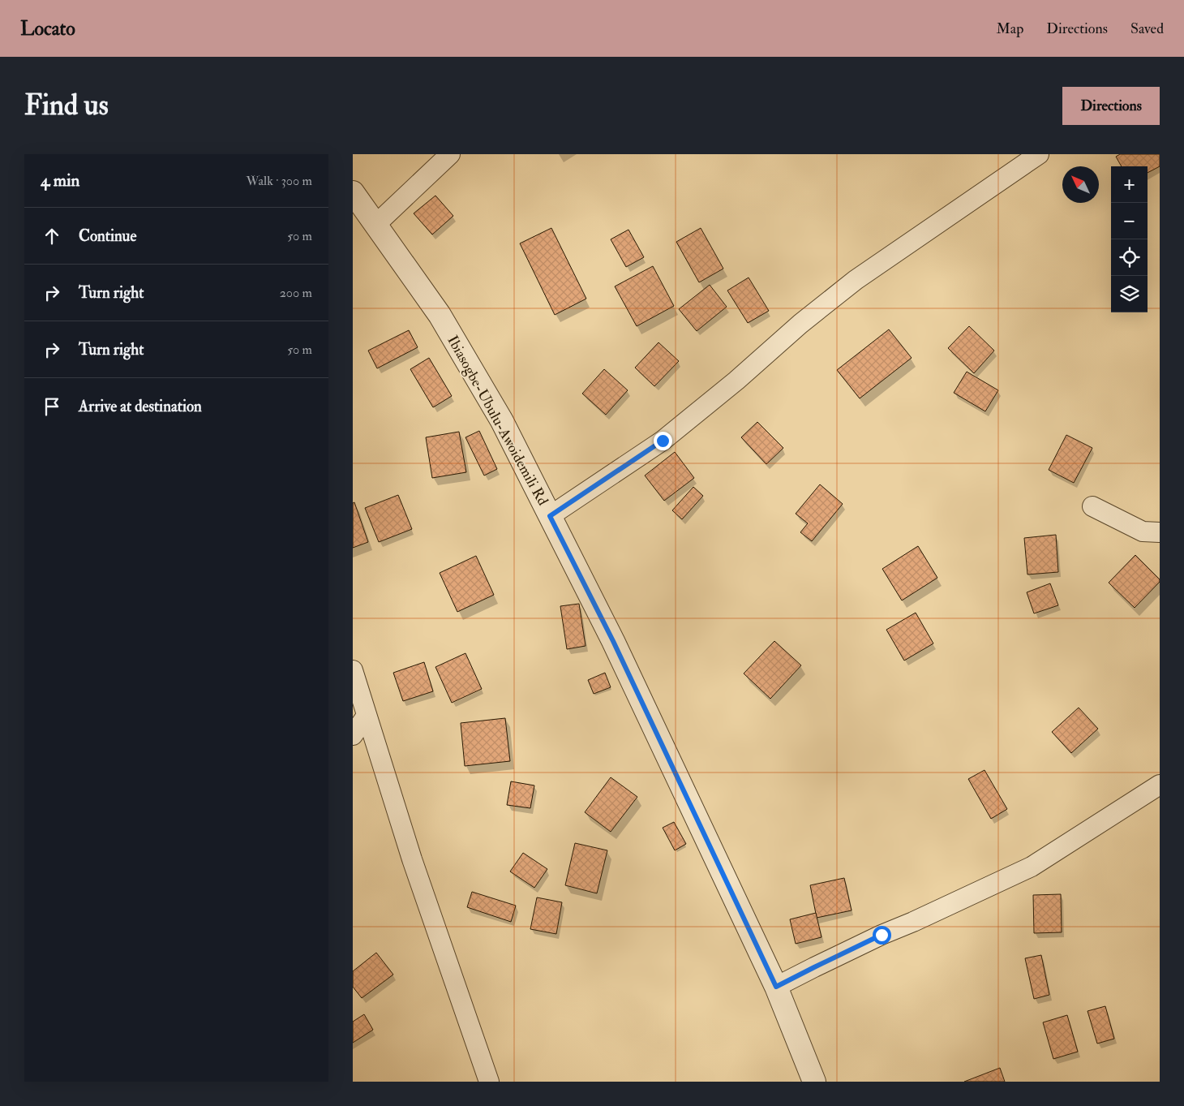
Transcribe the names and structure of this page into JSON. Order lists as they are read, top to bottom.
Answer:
{
  "streets": {
    "street": ["Ibiasogbe-Ubulu-Awoidemili Rd"]
  },
  "north": "top left",
  "page": {
    "header": "Locato",
    "nav": ["Map", "Directions", "Saved"],
    "buttons": "Directions",
    "title": "Find us",
    "heading": ["4 min", "Walk · 300 m"],
    "map_buttons": ["+", "−"],
    "list": [
      ["Continue", "50 m"],
      ["Turn right", "200 m"],
      ["Turn right", "50 m"],
      "Arrive at destination"
    ]
  }
}
